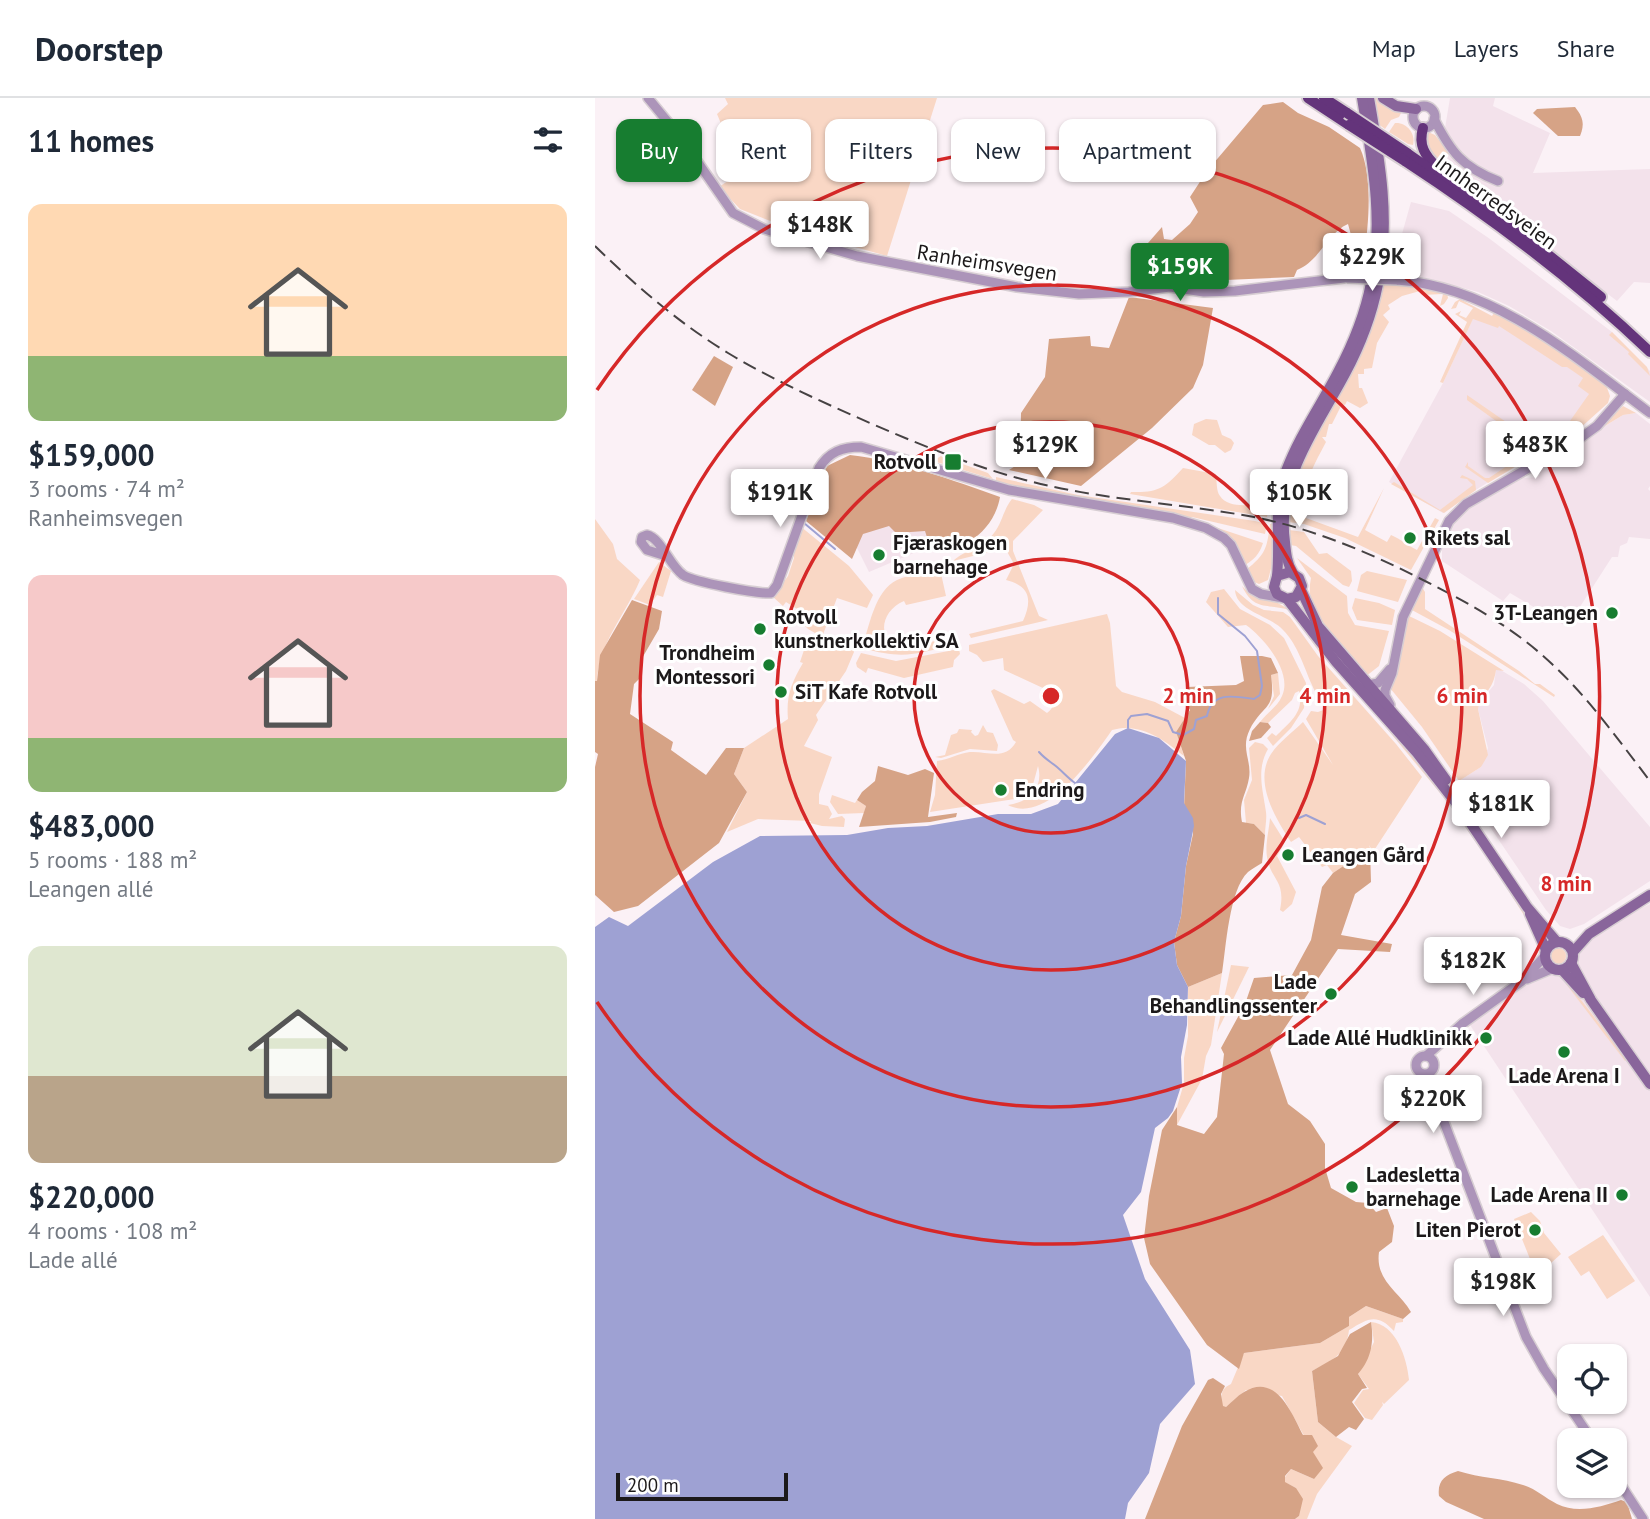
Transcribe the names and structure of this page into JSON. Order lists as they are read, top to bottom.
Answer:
{
  "streets": {
    "highway": ["Innherredsveien"],
    "street": ["Ranheimsvegen"]
  },
  "places": {
    "transit": ["Rotvoll"],
    "other": [
      "Rikets sal",
      "Fjæraskogen barnehage",
      "3T-Leangen",
      "Rotvoll kunstnerkollektiv SA",
      "Trondheim Montessori",
      "SiT Kafe Rotvoll",
      "Endring",
      "Leangen Gård",
      "Lade Behandlingssenter",
      "Lade Allé Hudklinikk",
      "Lade Arena I",
      "Ladesletta barnehage",
      "Lade Arena II",
      "Liten Pierot"
    ]
  },
  "scale_bar": "200 m",
  "page": {
    "header": "Doorstep",
    "nav": ["Map", "Layers", "Share"],
    "heading": "11 homes",
    "chip": [
      "Buy",
      "Rent",
      "Filters",
      "New",
      "Apartment"
    ],
    "list": [
      {
        "name": "$159,000",
        "note": "3 rooms · 74 m² · Ranheimsvegen"
      },
      {
        "name": "$483,000",
        "note": "5 rooms · 188 m² · Leangen allé"
      },
      {
        "name": "$220,000",
        "note": "4 rooms · 108 m² · Lade allé"
      }
    ],
    "price": [
      "$148K",
      "$229K",
      "$159K",
      "$129K",
      "$483K",
      "$191K",
      "$105K",
      "$181K",
      "$182K",
      "$220K",
      "$198K"
    ],
    "scale": "200 m"
  },
  "rings": [
    "2 min",
    "4 min",
    "6 min",
    "8 min"
  ]
}
